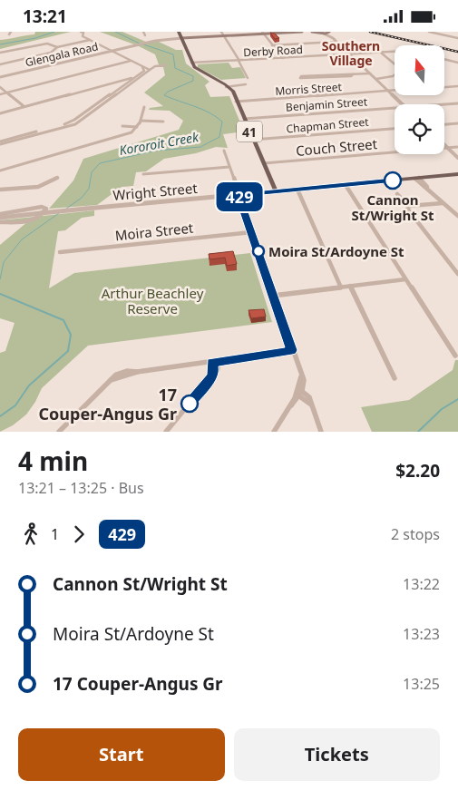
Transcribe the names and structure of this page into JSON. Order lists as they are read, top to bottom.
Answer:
{
  "streets": {
    "main road": ["41", "Wright Street"],
    "street": [
      "Derby Road",
      "Glengala Road",
      "Morris Street",
      "Benjamin Street",
      "Chapman Street",
      "Couch Street",
      "Moira Street"
    ]
  },
  "crossings": [
    ["Derby Road", "41"],
    ["Morris Street", "41"],
    ["Benjamin Street", "41"],
    ["Chapman Street", "41"],
    ["41", "Couch Street"],
    ["41", "Wright Street"]
  ],
  "districts": ["Southern Village"],
  "water": ["Kororoit Creek"],
  "parks": ["Arthur Beachley Reserve"],
  "places": ["Cannon St/Wright St", "Moira St/Ardoyne St", "17 Couper-Angus Gr"],
  "lines": ["bus line 429"],
  "north": "top",
  "page": {
    "status": "13:21",
    "on_map": "429",
    "heading": ["4 min", "13:21 – 13:25 · Bus", "$2.20"],
    "legs": ["1", "429", "2 stops"],
    "list": [
      {
        "name": "Cannon St/Wright St",
        "value": "13:22"
      },
      {
        "name": "Moira St/Ardoyne St",
        "value": "13:23"
      },
      {
        "name": "17 Couper-Angus Gr",
        "value": "13:25"
      }
    ],
    "buttons": ["Start", "Tickets"]
  }
}
